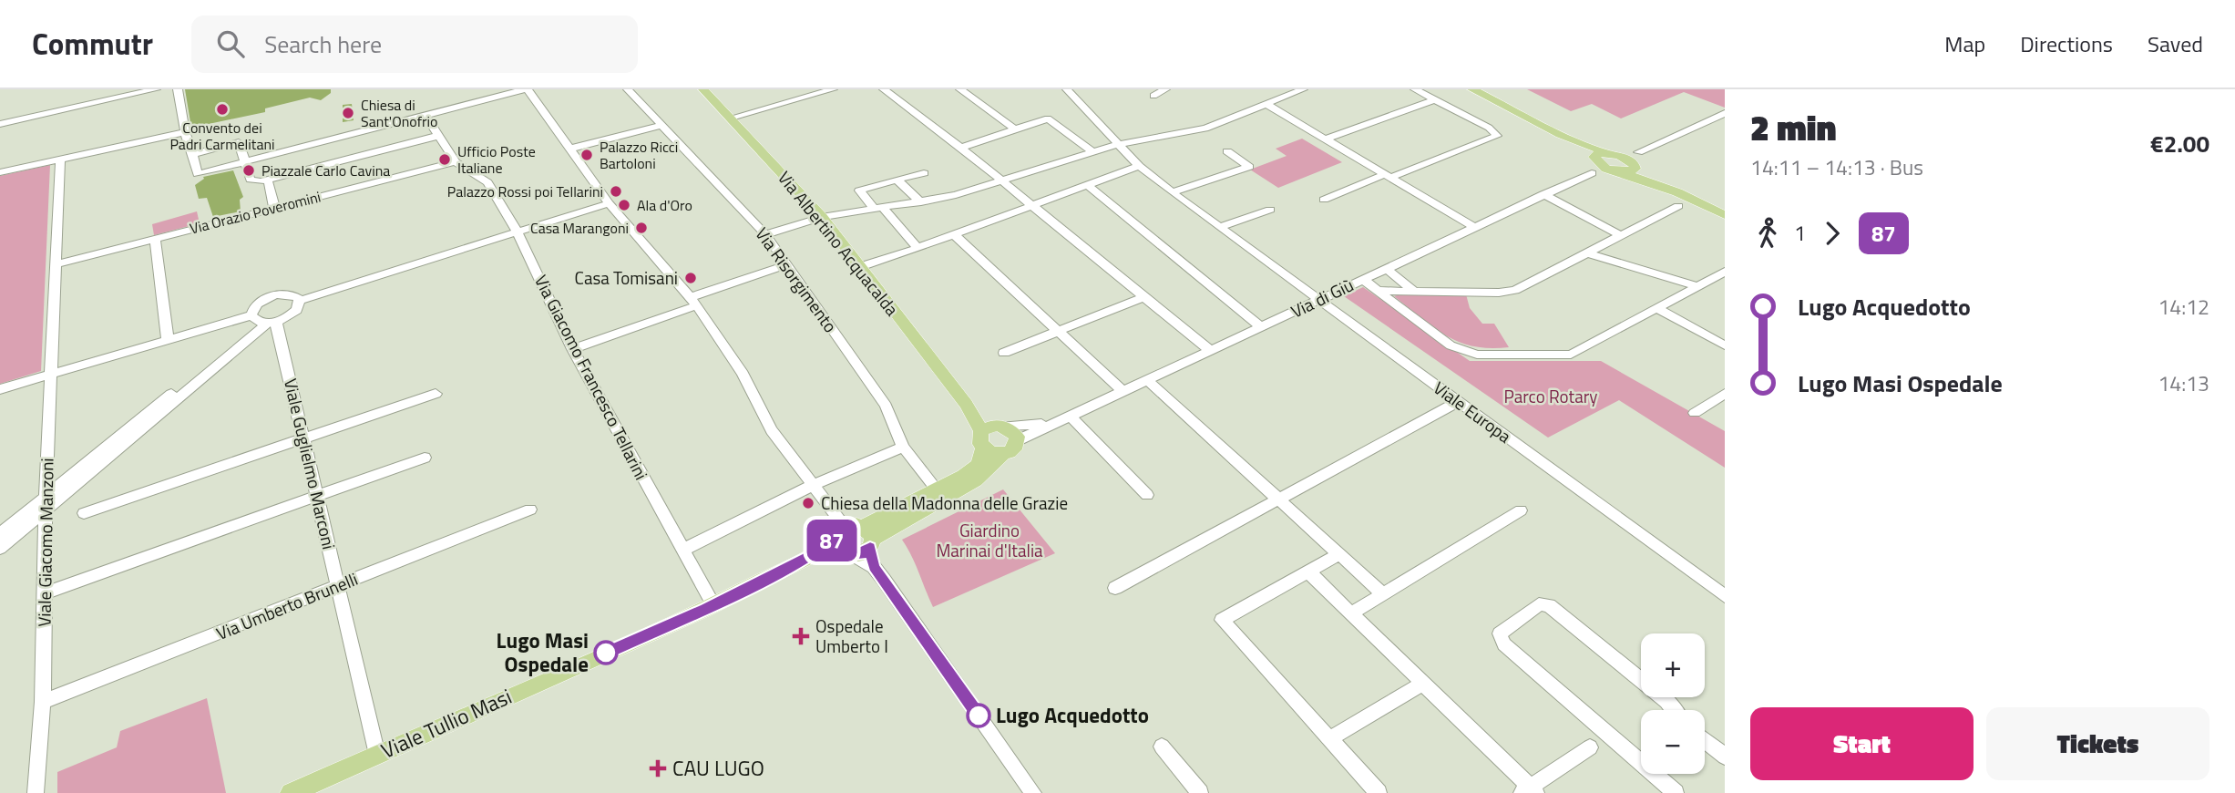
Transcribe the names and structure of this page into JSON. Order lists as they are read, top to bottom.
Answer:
{
  "streets": {
    "main road": ["Via Albertino Acquacalda", "Viale Tullio Masi"],
    "street": [
      "Via Orazio Poveromini",
      "Via Risorgimento",
      "Via di Giù",
      "Via Giacomo Francesco Tellarini",
      "Viale Europa",
      "Viale Guglielmo Marconi",
      "Viale Giacomo Manzoni",
      "Via Umberto Brunelli"
    ]
  },
  "crossings": [
    ["Via Orazio Poveromini", "Via Giacomo Francesco Tellarini"],
    ["Via Orazio Poveromini", "Viale Giacomo Manzoni"],
    ["Via Albertino Acquacalda", "Via di Giù"],
    ["Via Albertino Acquacalda", "Viale Tullio Masi"],
    ["Via Risorgimento", "Viale Tullio Masi"],
    ["Via di Giù", "Viale Europa"],
    ["Via di Giù", "Viale Tullio Masi"],
    ["Via Giacomo Francesco Tellarini", "Viale Tullio Masi"],
    ["Viale Guglielmo Marconi", "Via Umberto Brunelli"],
    ["Viale Guglielmo Marconi", "Viale Tullio Masi"],
    ["Viale Giacomo Manzoni", "Via Umberto Brunelli"]
  ],
  "parks": ["Parco Rotary", "Giardino Marinai d'Italia"],
  "places": {
    "other": [
      "Convento dei Padri Carmelitani",
      "Chiesa di Sant'Onofrio",
      "Palazzo Ricci Bartoloni",
      "Ufficio Poste Italiane",
      "Piazzale Carlo Cavina",
      "Palazzo Rossi poi Tellarini",
      "Ala d'Oro",
      "Casa Marangoni",
      "Casa Tomisani",
      "Chiesa della Madonna delle Grazie",
      "Lugo Masi Ospedale",
      "Lugo Acquedotto"
    ],
    "health": ["Ospedale Umberto I", "CAU LUGO"]
  },
  "lines": ["bus line 87"],
  "page": {
    "header": "Commutr",
    "search": "Search here",
    "nav": ["Map", "Directions", "Saved"],
    "on_map": "87",
    "heading": ["2 min", "14:11 – 14:13 · Bus", "€2.00"],
    "legs": ["1", "87"],
    "list": [
      {
        "name": "Lugo Acquedotto",
        "value": "14:12"
      },
      {
        "name": "Lugo Masi Ospedale",
        "value": "14:13"
      }
    ],
    "map_buttons": ["+", "−"],
    "buttons": ["Start", "Tickets"]
  }
}
